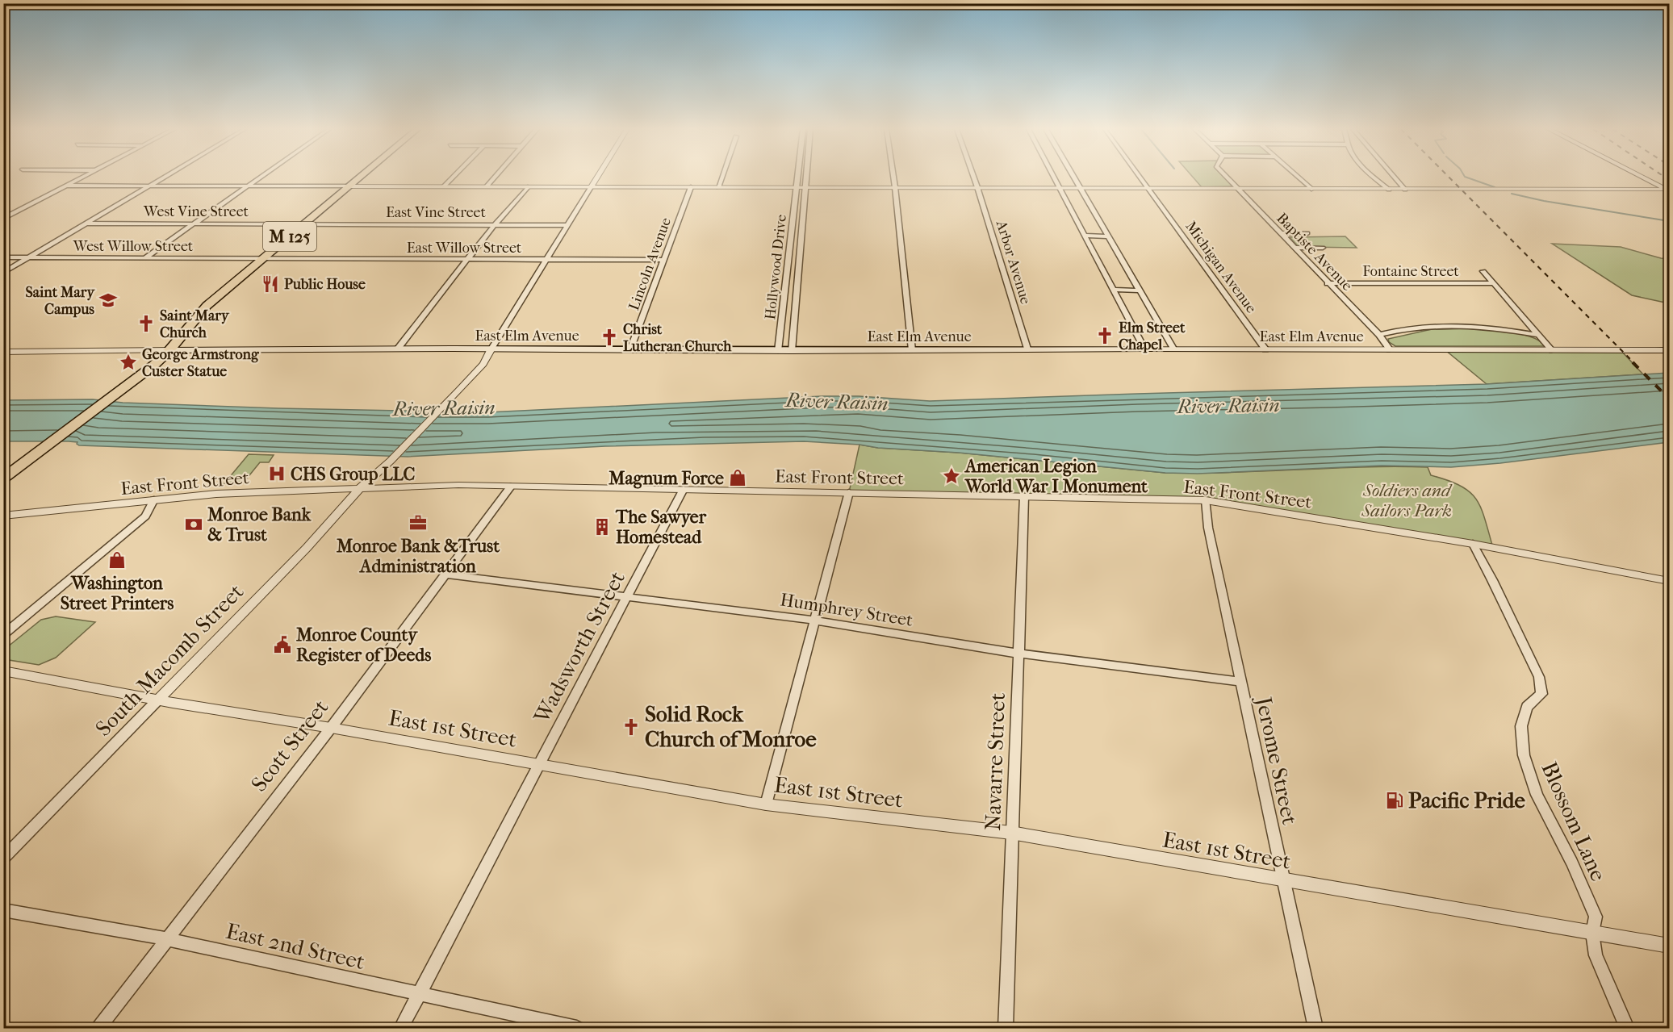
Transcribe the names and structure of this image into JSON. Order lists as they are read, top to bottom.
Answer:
{
  "streets": {
    "main road": ["M 125", "East Elm Avenue"],
    "street": [
      "West Vine Street",
      "East Vine Street",
      "West Willow Street",
      "East Willow Street",
      "Baptiste Avenue",
      "Arbor Avenue",
      "Lincoln Avenue",
      "Hollywood Drive",
      "Michigan Avenue",
      "Fontaine Street",
      "East Front Street",
      "Humphrey Street",
      "Wadsworth Street",
      "South Macomb Street",
      "East 1st Street",
      "Scott Street",
      "Jerome Street",
      "Navarre Street",
      "Blossom Lane",
      "East 2nd Street"
    ]
  },
  "crossings": [
    ["West Vine Street", "East Vine Street"],
    ["West Vine Street", "M 125"],
    ["East Vine Street", "M 125"],
    ["M 125", "West Willow Street"],
    ["M 125", "East Willow Street"],
    ["M 125", "East Elm Avenue"],
    ["West Willow Street", "East Willow Street"],
    ["East Willow Street", "Lincoln Avenue"],
    ["Baptiste Avenue", "Fontaine Street"],
    ["Baptiste Avenue", "East Elm Avenue"],
    ["Arbor Avenue", "East Elm Avenue"],
    ["Lincoln Avenue", "East Elm Avenue"],
    ["Hollywood Drive", "East Elm Avenue"],
    ["Michigan Avenue", "East Elm Avenue"],
    ["East Elm Avenue", "South Macomb Street"],
    ["East Front Street", "Wadsworth Street"],
    ["East Front Street", "South Macomb Street"],
    ["East Front Street", "Scott Street"],
    ["East Front Street", "Jerome Street"],
    ["East Front Street", "Navarre Street"],
    ["East Front Street", "Blossom Lane"],
    ["Humphrey Street", "Wadsworth Street"],
    ["Humphrey Street", "Scott Street"],
    ["Humphrey Street", "Jerome Street"],
    ["Humphrey Street", "Navarre Street"],
    ["Wadsworth Street", "East 1st Street"],
    ["Wadsworth Street", "East 2nd Street"],
    ["South Macomb Street", "East 1st Street"],
    ["East 1st Street", "Scott Street"],
    ["East 1st Street", "Jerome Street"],
    ["East 1st Street", "Navarre Street"],
    ["East 1st Street", "Blossom Lane"],
    ["Scott Street", "East 2nd Street"]
  ],
  "water": ["River Raisin"],
  "parks": ["Soldiers and Sailors Park"],
  "places": {
    "restaurant": ["Public House"],
    "school or university": ["Saint Mary Campus"],
    "church": [
      "Saint Mary Church",
      "Elm Street Chapel",
      "Christ Lutheran Church",
      "Solid Rock Church of Monroe"
    ],
    "place": ["George Armstrong Custer Statue", "American Legion World War I Monument"],
    "hospital": ["CHS Group LLC"],
    "shop": ["Magnum Force", "Washington Street Printers"],
    "office": ["Monroe Bank &Trust Administration"],
    "bank": ["Monroe Bank & Trust"],
    "building": ["The Sawyer Homestead"],
    "public building": ["Monroe County Register of Deeds"],
    "fuel station": ["Pacific Pride"]
  }
}
